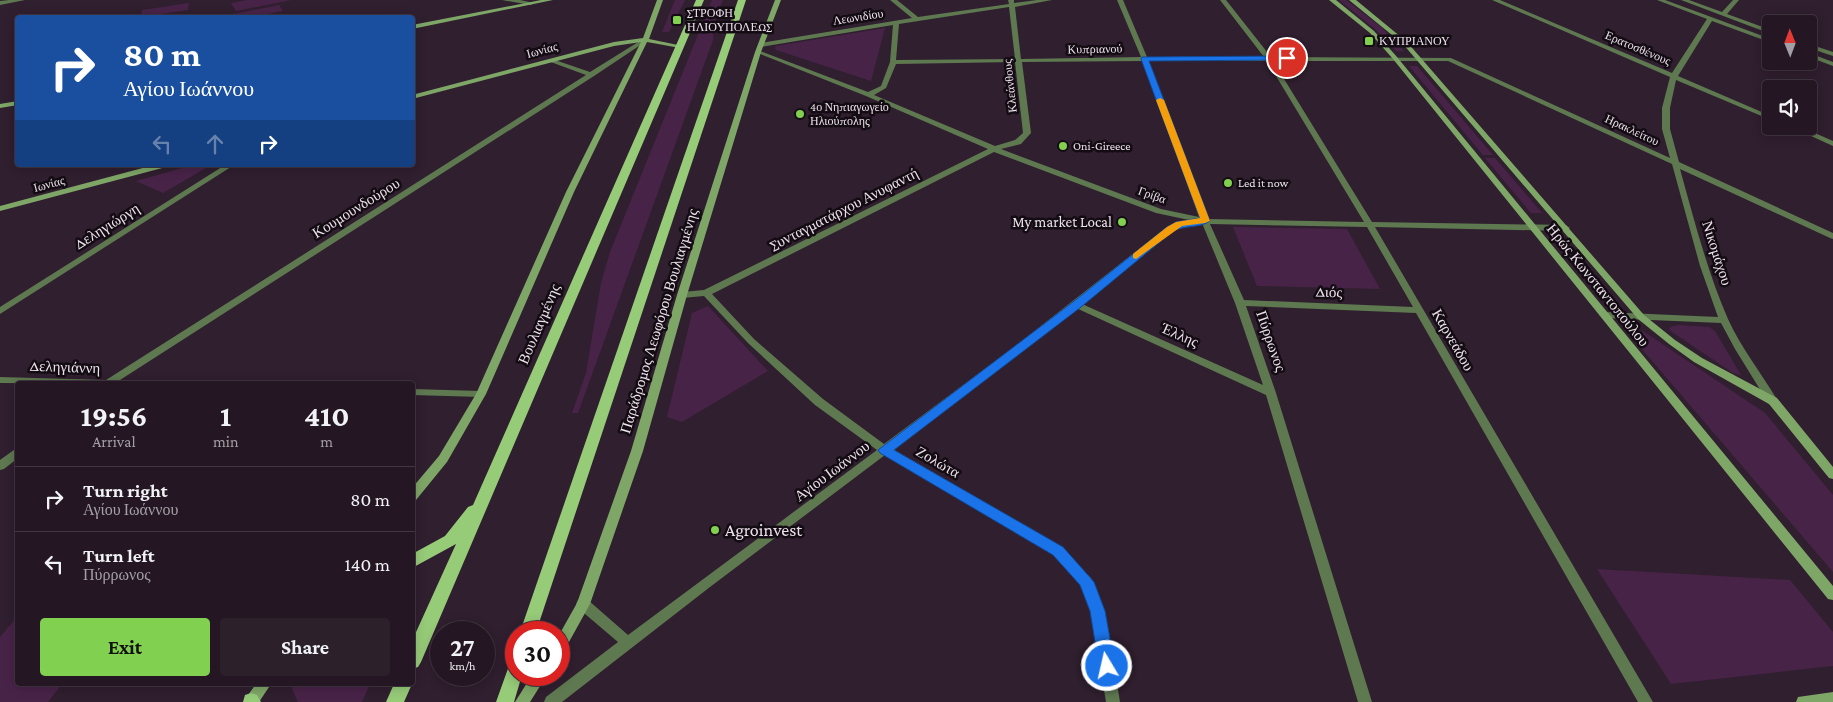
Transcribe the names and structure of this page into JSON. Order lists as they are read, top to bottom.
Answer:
{
  "streets": {
    "main road": ["Βουλιαγμένης"],
    "street": [
      "Λεωνιδίου",
      "Ερατοσθένους",
      "Κυπριανού",
      "Ιωνίας",
      "Κλεάνθους",
      "Ηρακλείτου",
      "Γρίβα",
      "Κουμουνδούρου",
      "Συνταγματάρχου Ανυφαντή",
      "Δεληγιώργη",
      "Νικομάχου",
      "Ηρώς Κωνσταντοπούλου",
      "Διός",
      "Παράδρομος Λεωφόρου Βουλιαγμένης",
      "Έλλης",
      "Καρνεάδου",
      "Πύρρωνος",
      "Δεληγιάννη",
      "Ζολώτα",
      "Αγίου Ιωάννου"
    ]
  },
  "crossings": [
    ["Λεωνιδίου", "Κλεάνθους"],
    ["Λεωνιδίου", "Γρίβα"],
    ["Λεωνιδίου", "Παράδρομος Λεωφόρου Βουλιαγμένης"],
    ["Ερατοσθένους", "Νικομάχου"],
    ["Κυπριανού", "Κλεάνθους"],
    ["Κυπριανού", "Ηρακλείτου"],
    ["Κυπριανού", "Ηρώς Κωνσταντοπούλου"],
    ["Κυπριανού", "Καρνεάδου"],
    ["Κυπριανού", "Πύρρωνος"],
    ["Ιωνίας", "Κουμουνδούρου"],
    ["Ιωνίας", "Βουλιαγμένης"],
    ["Κλεάνθους", "Γρίβα"],
    ["Κλεάνθους", "Συνταγματάρχου Ανυφαντή"],
    ["Ηρακλείτου", "Νικομάχου"],
    ["Ηρακλείτου", "Ηρώς Κωνσταντοπούλου"],
    ["Γρίβα", "Συνταγματάρχου Ανυφαντή"],
    ["Γρίβα", "Ηρώς Κωνσταντοπούλου"],
    ["Γρίβα", "Παράδρομος Λεωφόρου Βουλιαγμένης"],
    ["Γρίβα", "Καρνεάδου"],
    ["Γρίβα", "Πύρρωνος"],
    ["Γρίβα", "Αγίου Ιωάννου"],
    ["Συνταγματάρχου Ανυφαντή", "Ζολώτα"],
    ["Νικομάχου", "Ηρώς Κωνσταντοπούλου"],
    ["Διός", "Καρνεάδου"],
    ["Διός", "Πύρρωνος"],
    ["Έλλης", "Πύρρωνος"],
    ["Έλλης", "Αγίου Ιωάννου"],
    ["Πύρρωνος", "Αγίου Ιωάννου"],
    ["Ζολώτα", "Αγίου Ιωάννου"]
  ],
  "places": {
    "transit": ["ΣΤΡΟΦΗ ΗΛΙΟΥΠΟΛΕΩΣ", "ΚΥΠΡΙΑΝΟΥ"],
    "other": [
      "4ο Νηπιαγωγείο Ηλιούπολης",
      "Oni-Gireece",
      "Led it now",
      "My market Local",
      "Agroinvest"
    ]
  },
  "north": "top",
  "page": {
    "turn": ["80 m", "Αγίου Ιωάννου"],
    "eta": [
      "19:56",
      "Arrival",
      "1",
      "min",
      "410",
      "m"
    ],
    "list": [
      {
        "name": "Turn right",
        "note": "Αγίου Ιωάννου",
        "value": "80 m"
      },
      {
        "name": "Turn left",
        "note": "Πύρρωνος",
        "value": "140 m"
      }
    ],
    "buttons": ["Exit", "Share"],
    "speed": "27 km/h",
    "limit": "30"
  }
}
